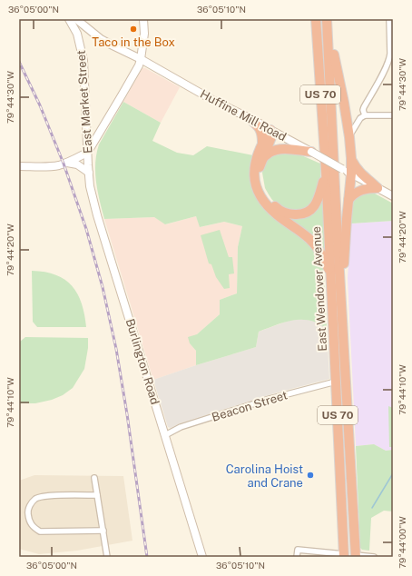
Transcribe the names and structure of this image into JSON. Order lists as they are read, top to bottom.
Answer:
{
  "streets": {
    "highway": ["US 70", "East Wendover Avenue"],
    "main road": ["East Market Street", "Huffine Mill Road", "Burlington Road"],
    "street": ["Beacon Street"]
  },
  "crossings": [
    ["East Market Street", "Burlington Road"],
    ["East Wendover Avenue", "Beacon Street"],
    ["Burlington Road", "Beacon Street"]
  ],
  "places": ["Taco in the Box", "Carolina Hoist and Crane"],
  "coordinates": [
    "36°05'00\"N",
    "36°05'10\"N",
    "79°44'30\"W",
    "79°44'20\"W",
    "79°44'10\"W",
    "79°44'00\"W"
  ]
}
